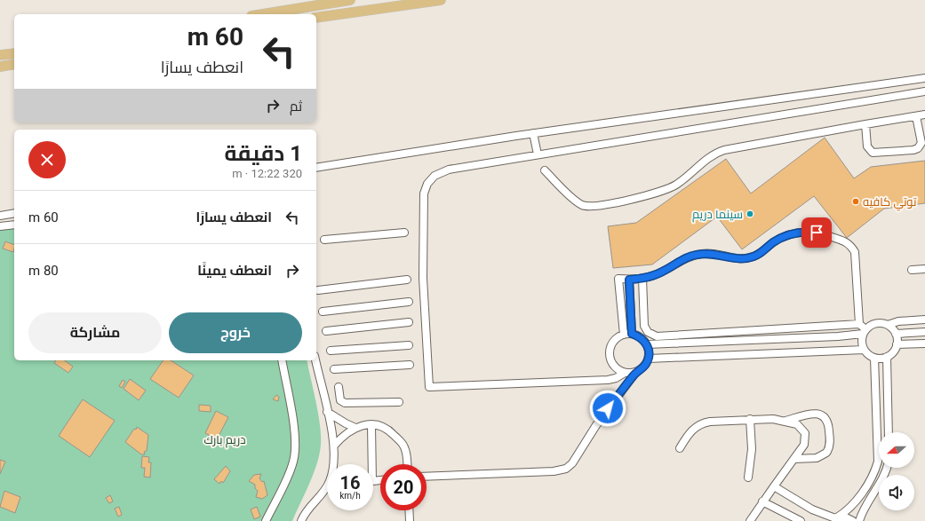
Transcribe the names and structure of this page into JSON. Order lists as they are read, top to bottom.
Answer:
{
  "parks": ["دريم بارك"],
  "places": ["توتي كافيه", "سينما دريم"],
  "north": "left",
  "page": {
    "turn": ["60 m", "انعطف يسارًا"],
    "then": "ثم",
    "heading": ["1 دقيقة", "320 m · 12:22"],
    "list": [
      {
        "name": "انعطف يسارًا",
        "value": "60 m"
      },
      {
        "name": "انعطف يمينًا",
        "value": "80 m"
      }
    ],
    "buttons": ["خروج", "مشاركة"],
    "speed": "16 km/h",
    "limit": "20"
  }
}
